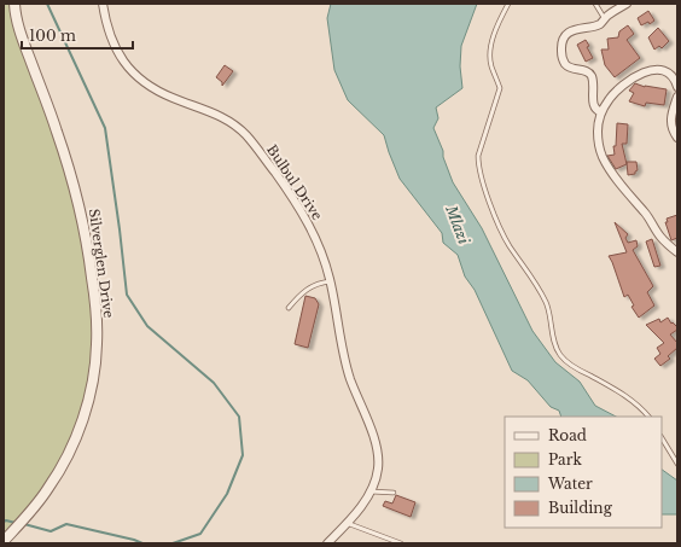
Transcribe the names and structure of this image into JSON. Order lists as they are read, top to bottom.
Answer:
{
  "streets": {
    "street": ["Bulbul Drive", "Silverglen Drive"]
  },
  "water": ["Mlazi"],
  "legend": [
    "Road",
    "Park",
    "Water",
    "Building"
  ],
  "scale_bar": "100 m"
}
